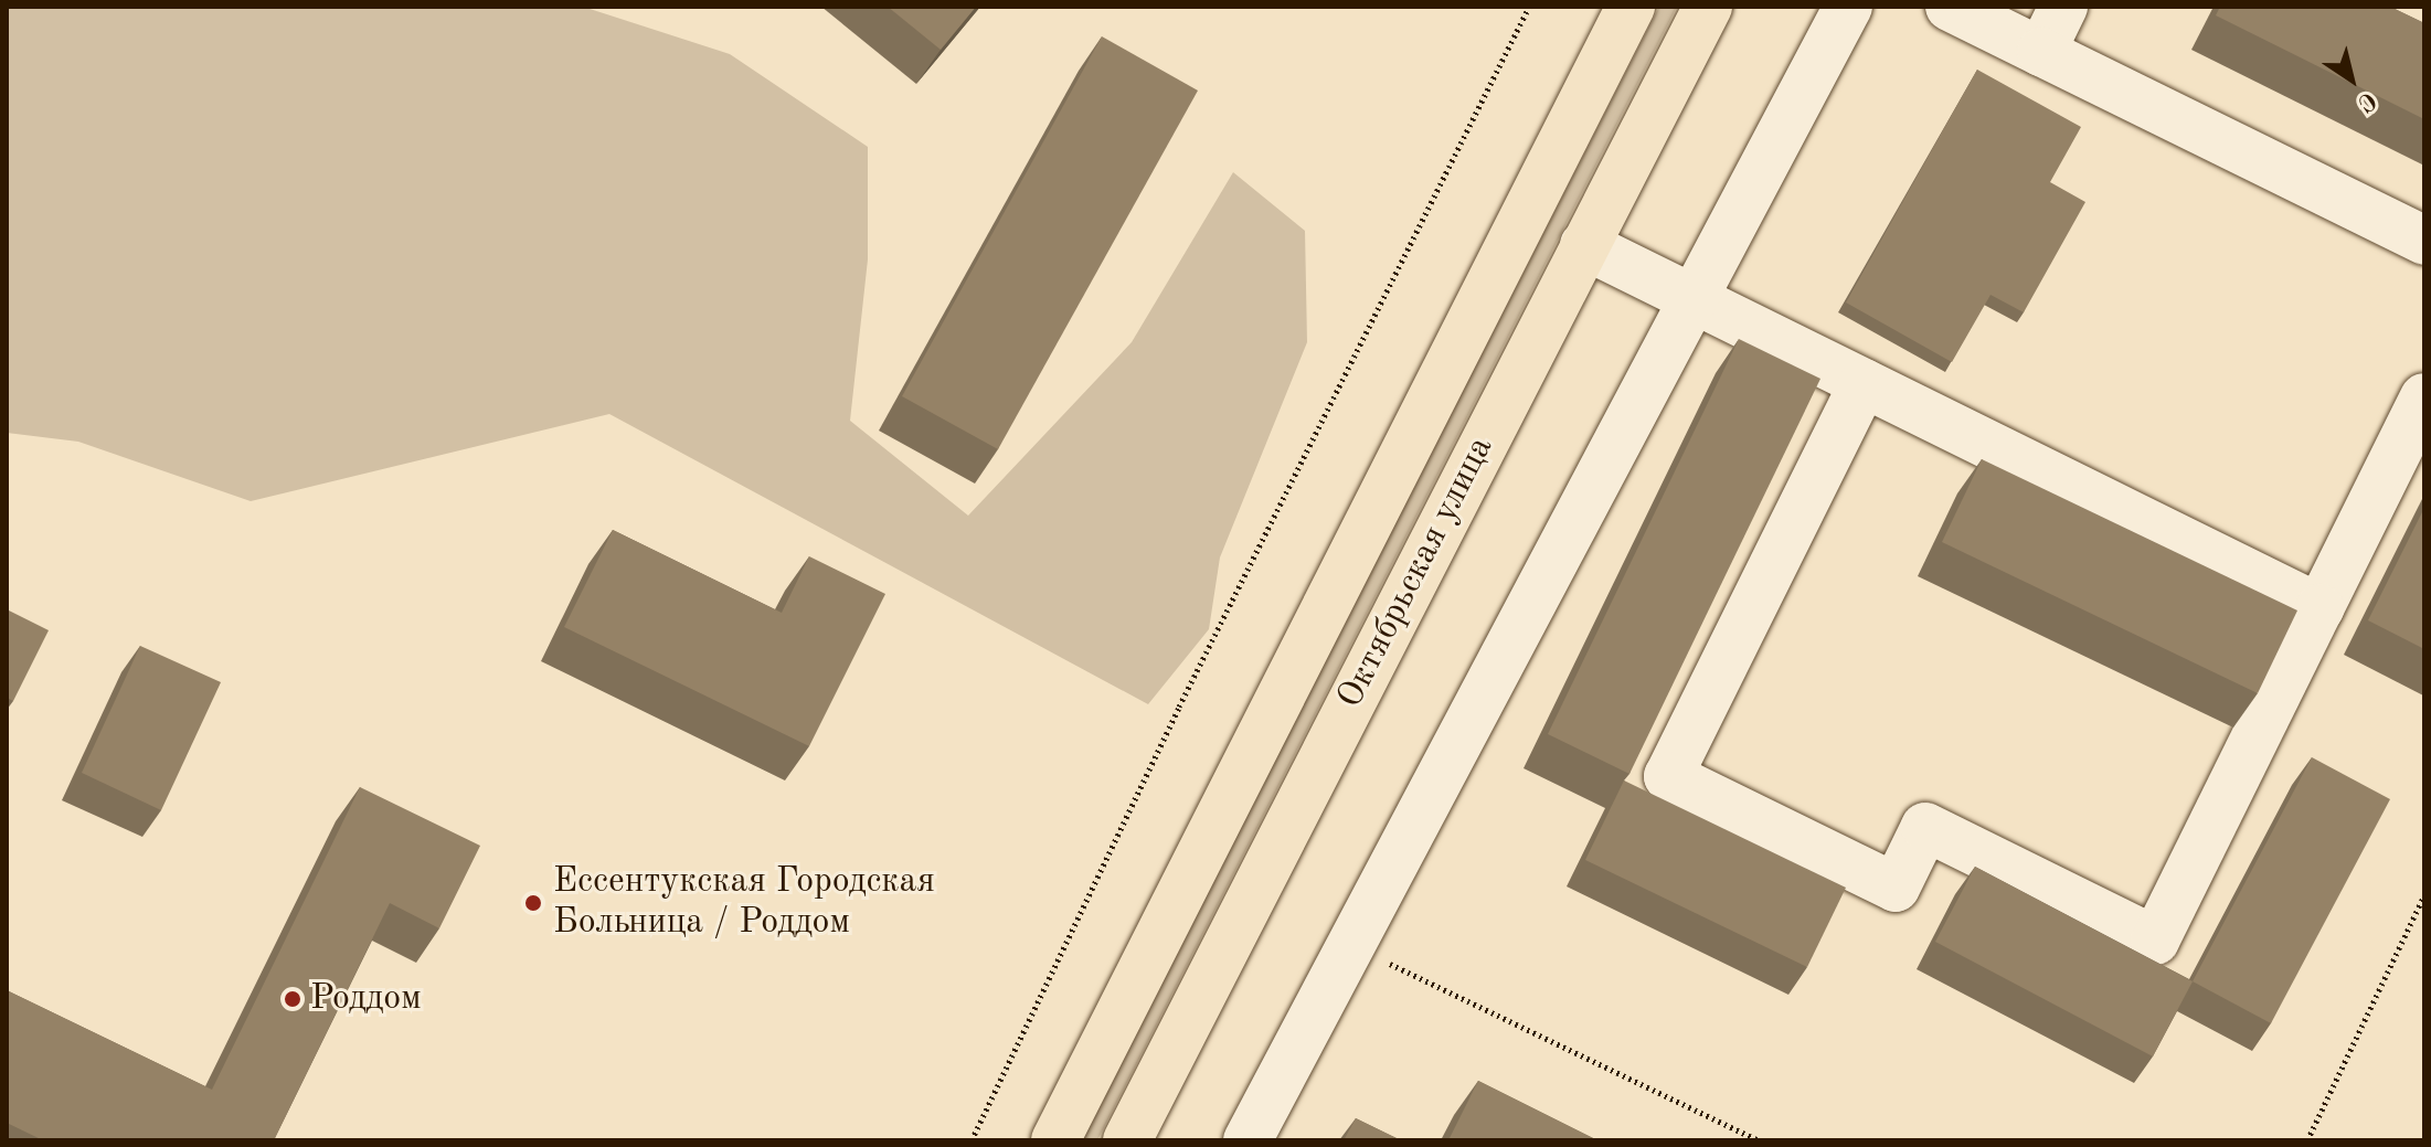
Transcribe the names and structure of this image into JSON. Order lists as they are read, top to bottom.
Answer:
{
  "streets": {
    "main road": ["Октябрьская улица"]
  },
  "places": ["Ессентукская Городская Больница / Роддом", "Роддом"],
  "north": "bottom right"
}
